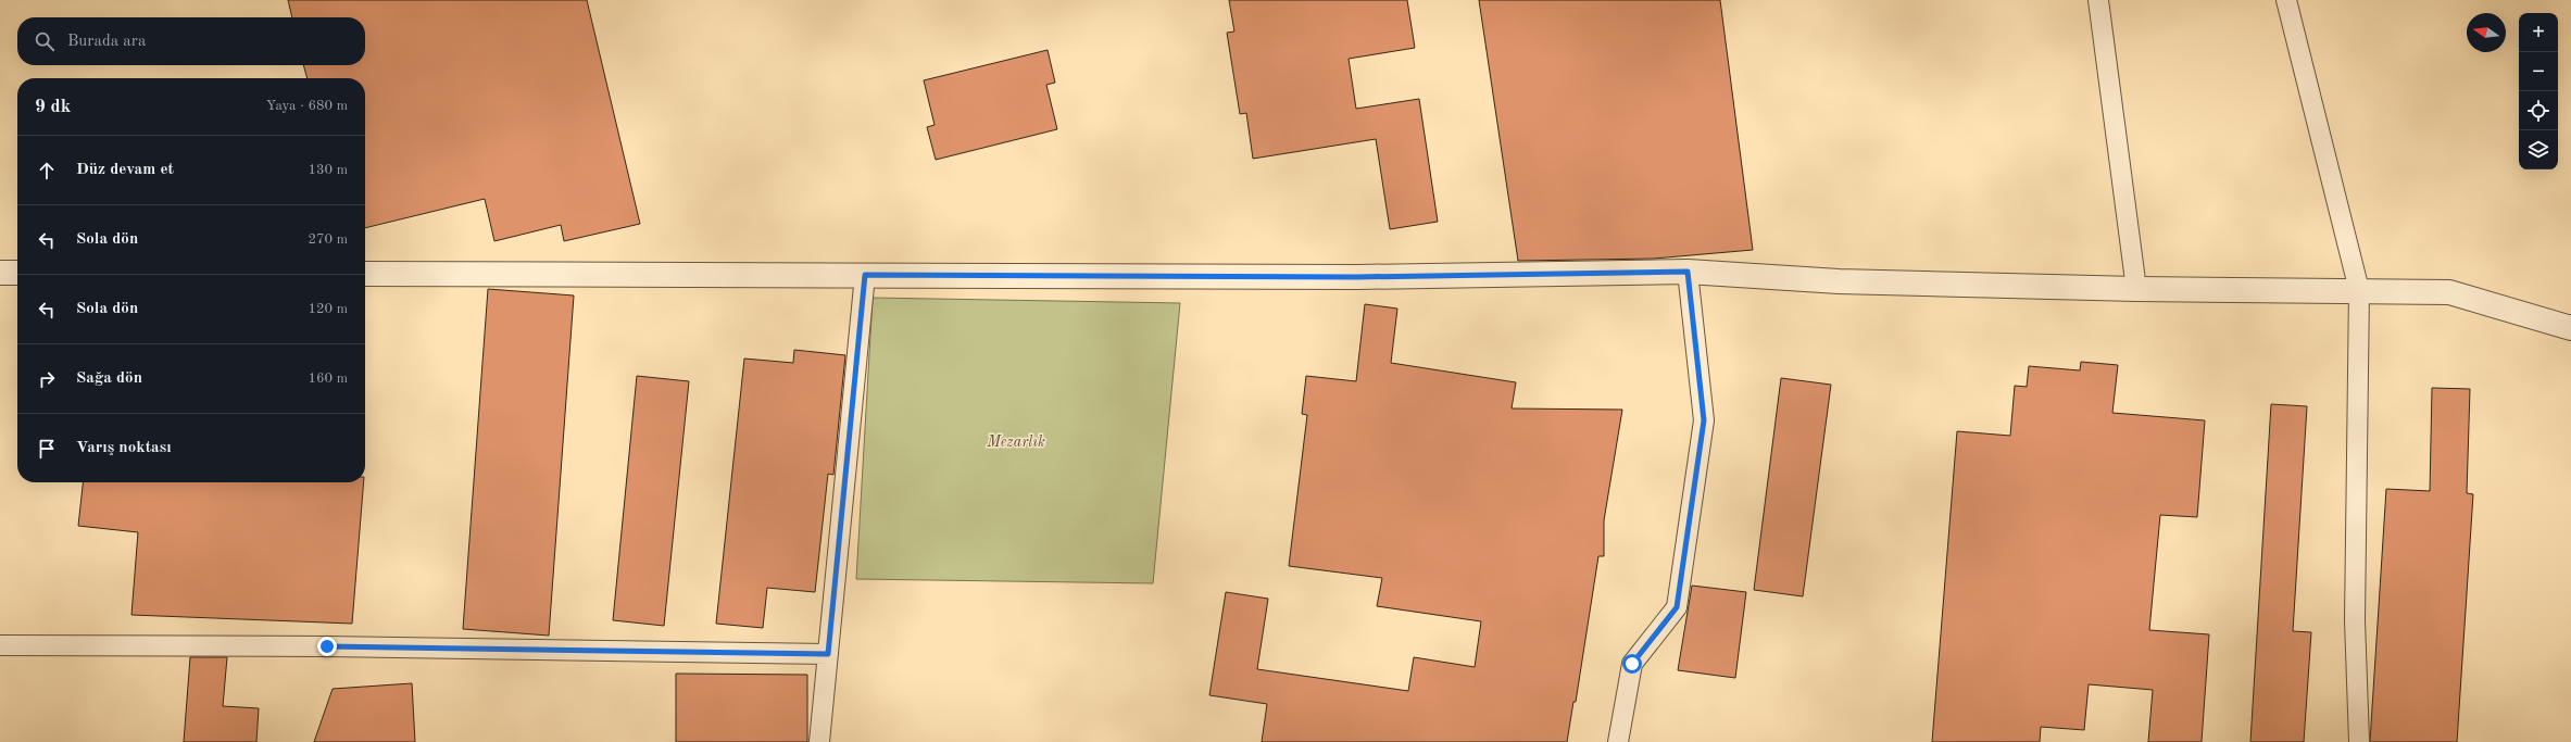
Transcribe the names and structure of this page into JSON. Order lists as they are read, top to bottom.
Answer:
{
  "parks": ["Mezarlık"],
  "north": "left",
  "page": {
    "map_buttons": ["+", "−"],
    "search": "Burada ara",
    "heading": ["9 dk", "Yaya · 680 m"],
    "list": [
      ["Düz devam et", "130 m"],
      ["Sola dön", "270 m"],
      ["Sola dön", "120 m"],
      ["Sağa dön", "160 m"],
      "Varış noktası"
    ]
  }
}
